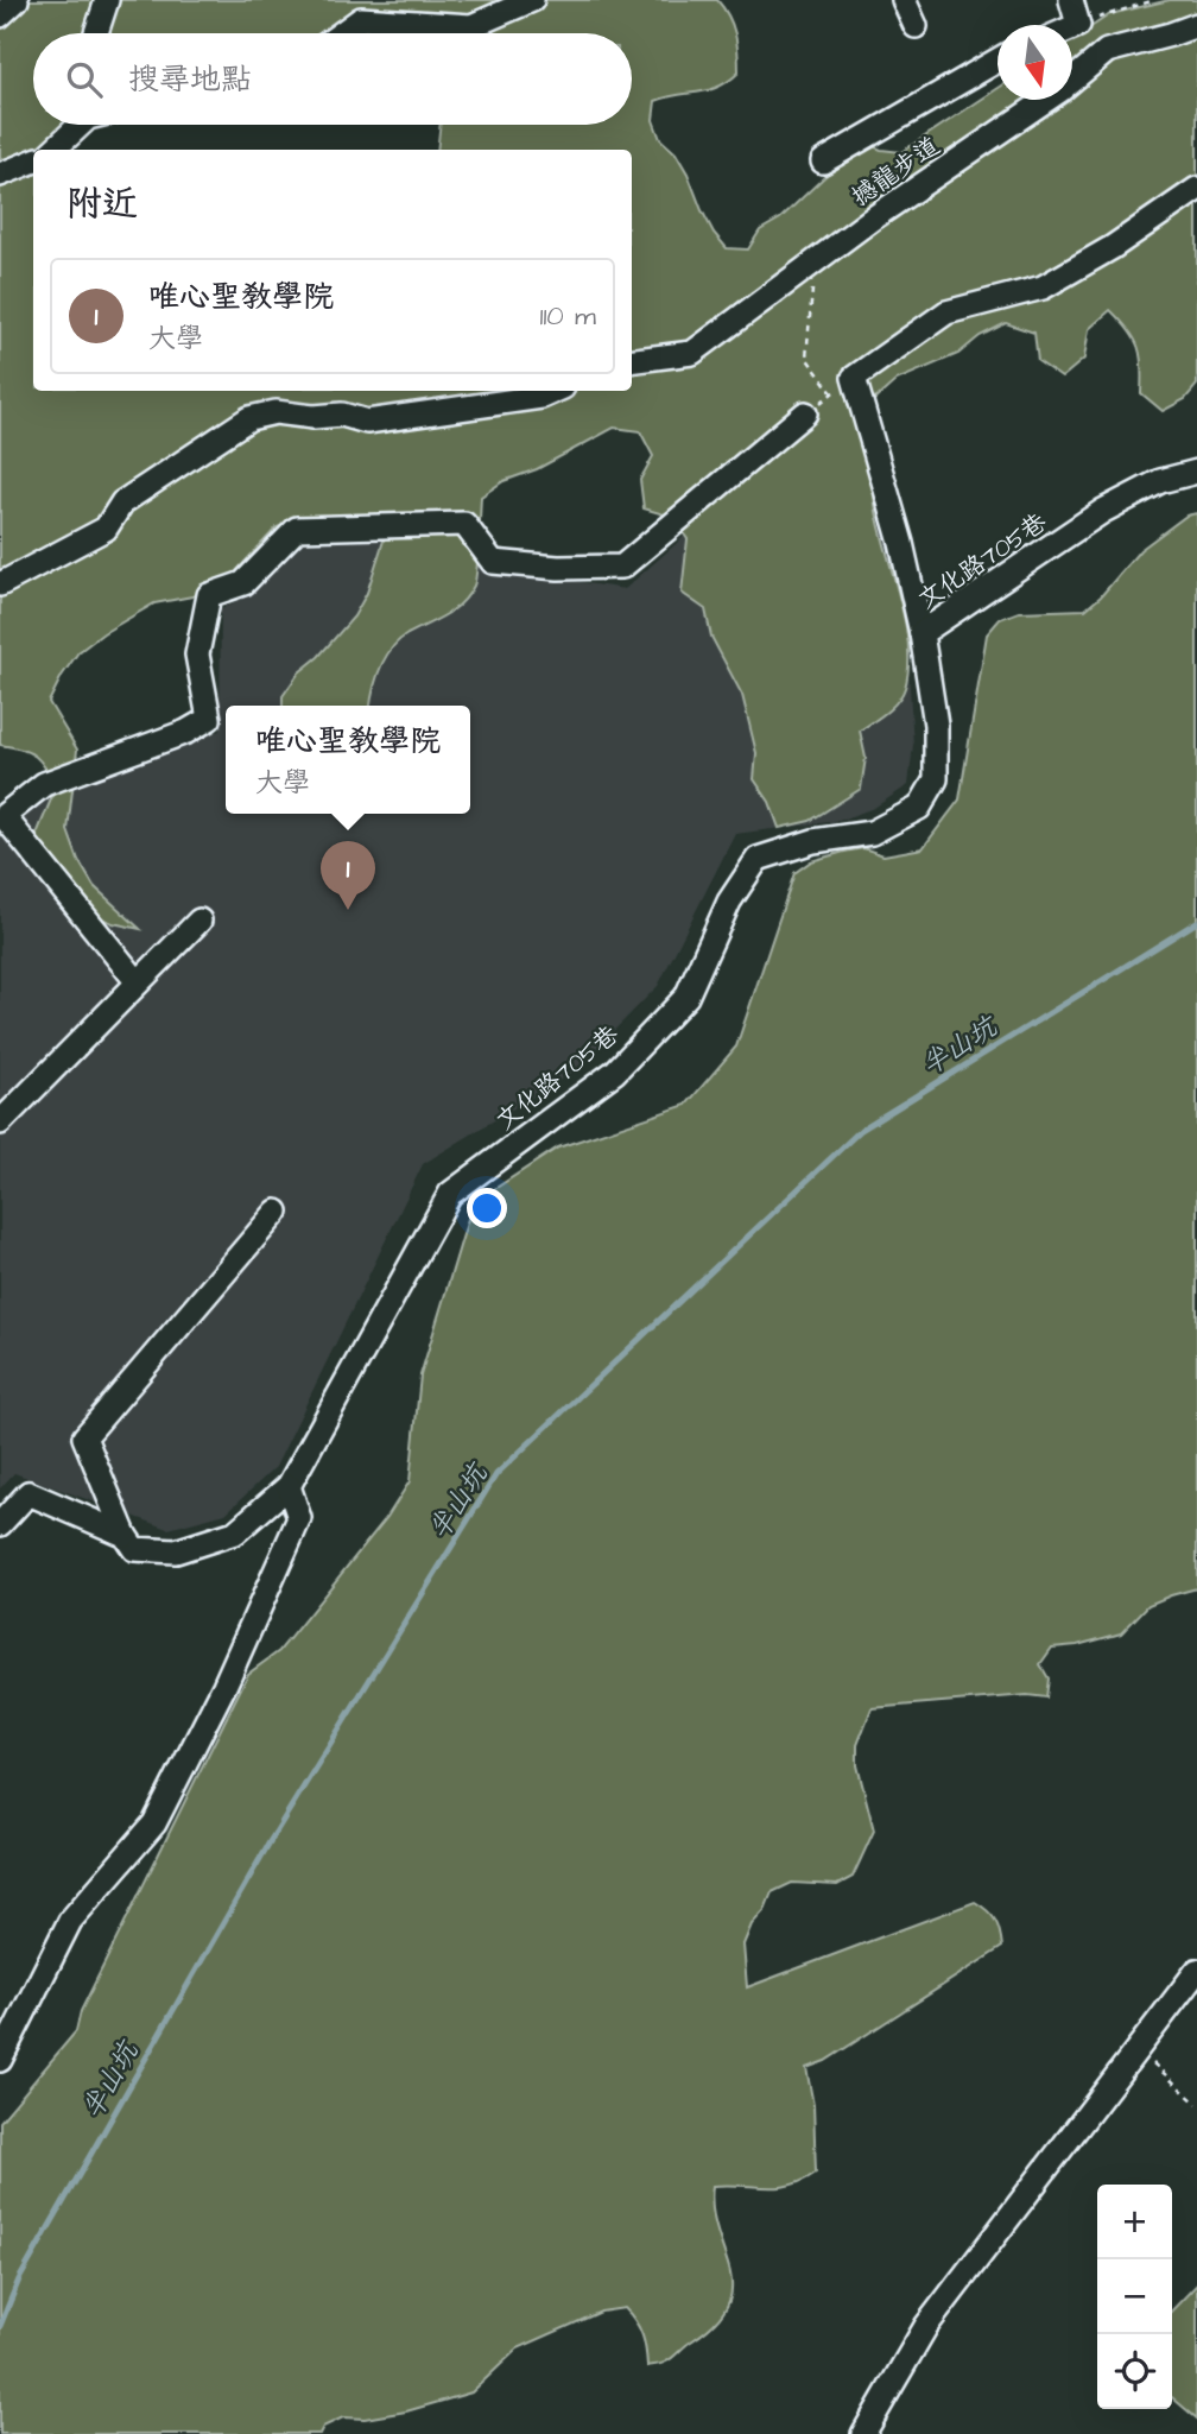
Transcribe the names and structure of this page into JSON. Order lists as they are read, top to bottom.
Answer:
{
  "streets": {
    "lane": ["撼龍步道", "文化路705巷"]
  },
  "water": ["半山坑"],
  "north": "bottom",
  "page": {
    "search": "搜尋地點",
    "heading": "附近",
    "list": [
      {
        "mark": "1",
        "name": "唯心聖教學院",
        "note": "大學",
        "value": "110 m"
      }
    ],
    "popup": ["唯心聖教學院", "大學"],
    "pins": "1",
    "map_buttons": ["+", "−"]
  }
}
